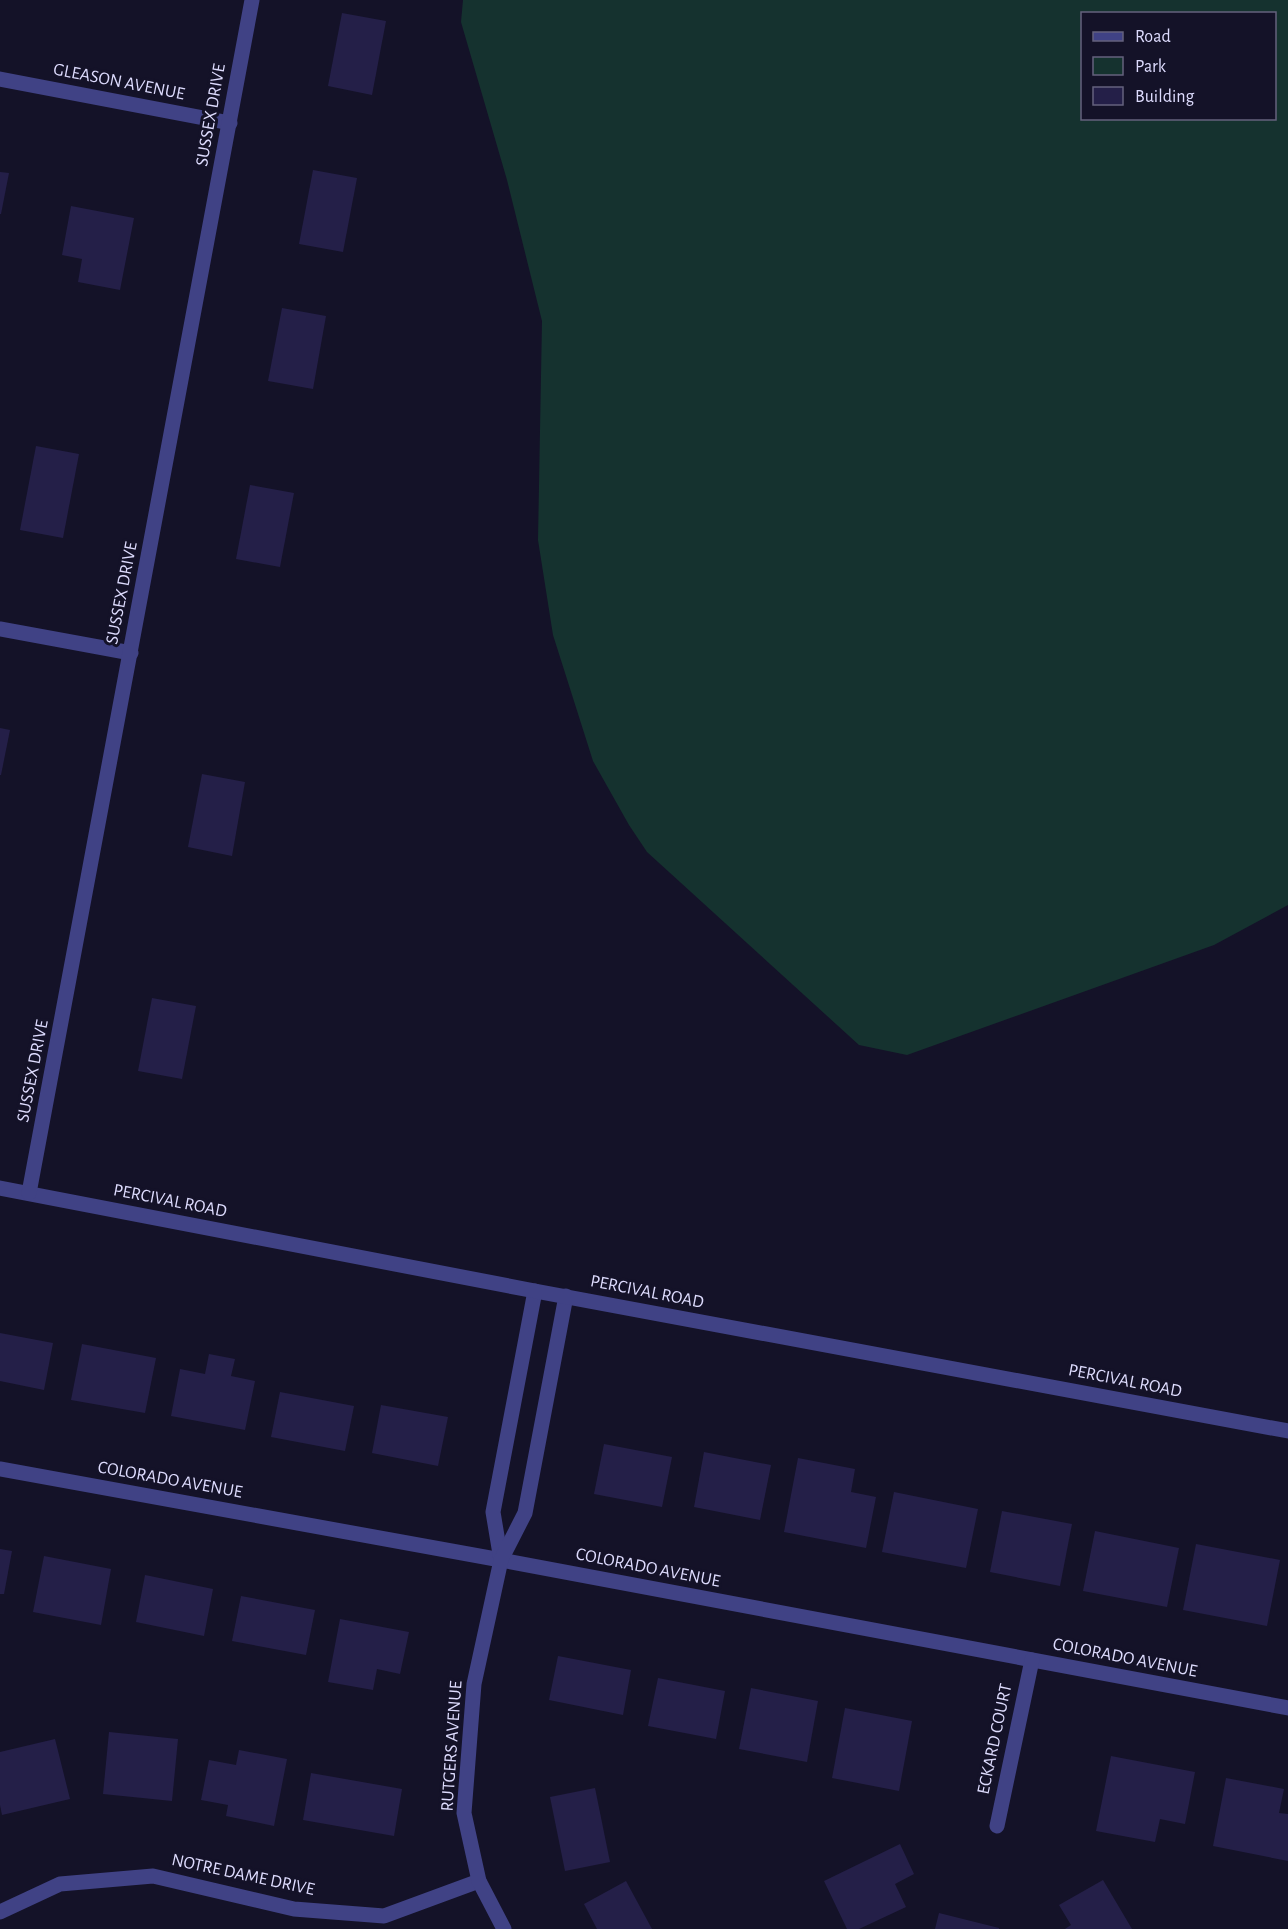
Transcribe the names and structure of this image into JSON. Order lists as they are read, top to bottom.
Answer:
{
  "streets": {
    "street": [
      "GLEASON AVENUE",
      "SUSSEX DRIVE",
      "PERCIVAL ROAD",
      "COLORADO AVENUE",
      "ECKARD COURT",
      "RUTGERS AVENUE",
      "NOTRE DAME DRIVE"
    ]
  },
  "crossings": [
    ["GLEASON AVENUE", "SUSSEX DRIVE"],
    ["SUSSEX DRIVE", "PERCIVAL ROAD"],
    ["PERCIVAL ROAD", "RUTGERS AVENUE"],
    ["COLORADO AVENUE", "ECKARD COURT"],
    ["COLORADO AVENUE", "RUTGERS AVENUE"],
    ["RUTGERS AVENUE", "NOTRE DAME DRIVE"]
  ],
  "legend": ["Road", "Park", "Building"]
}
